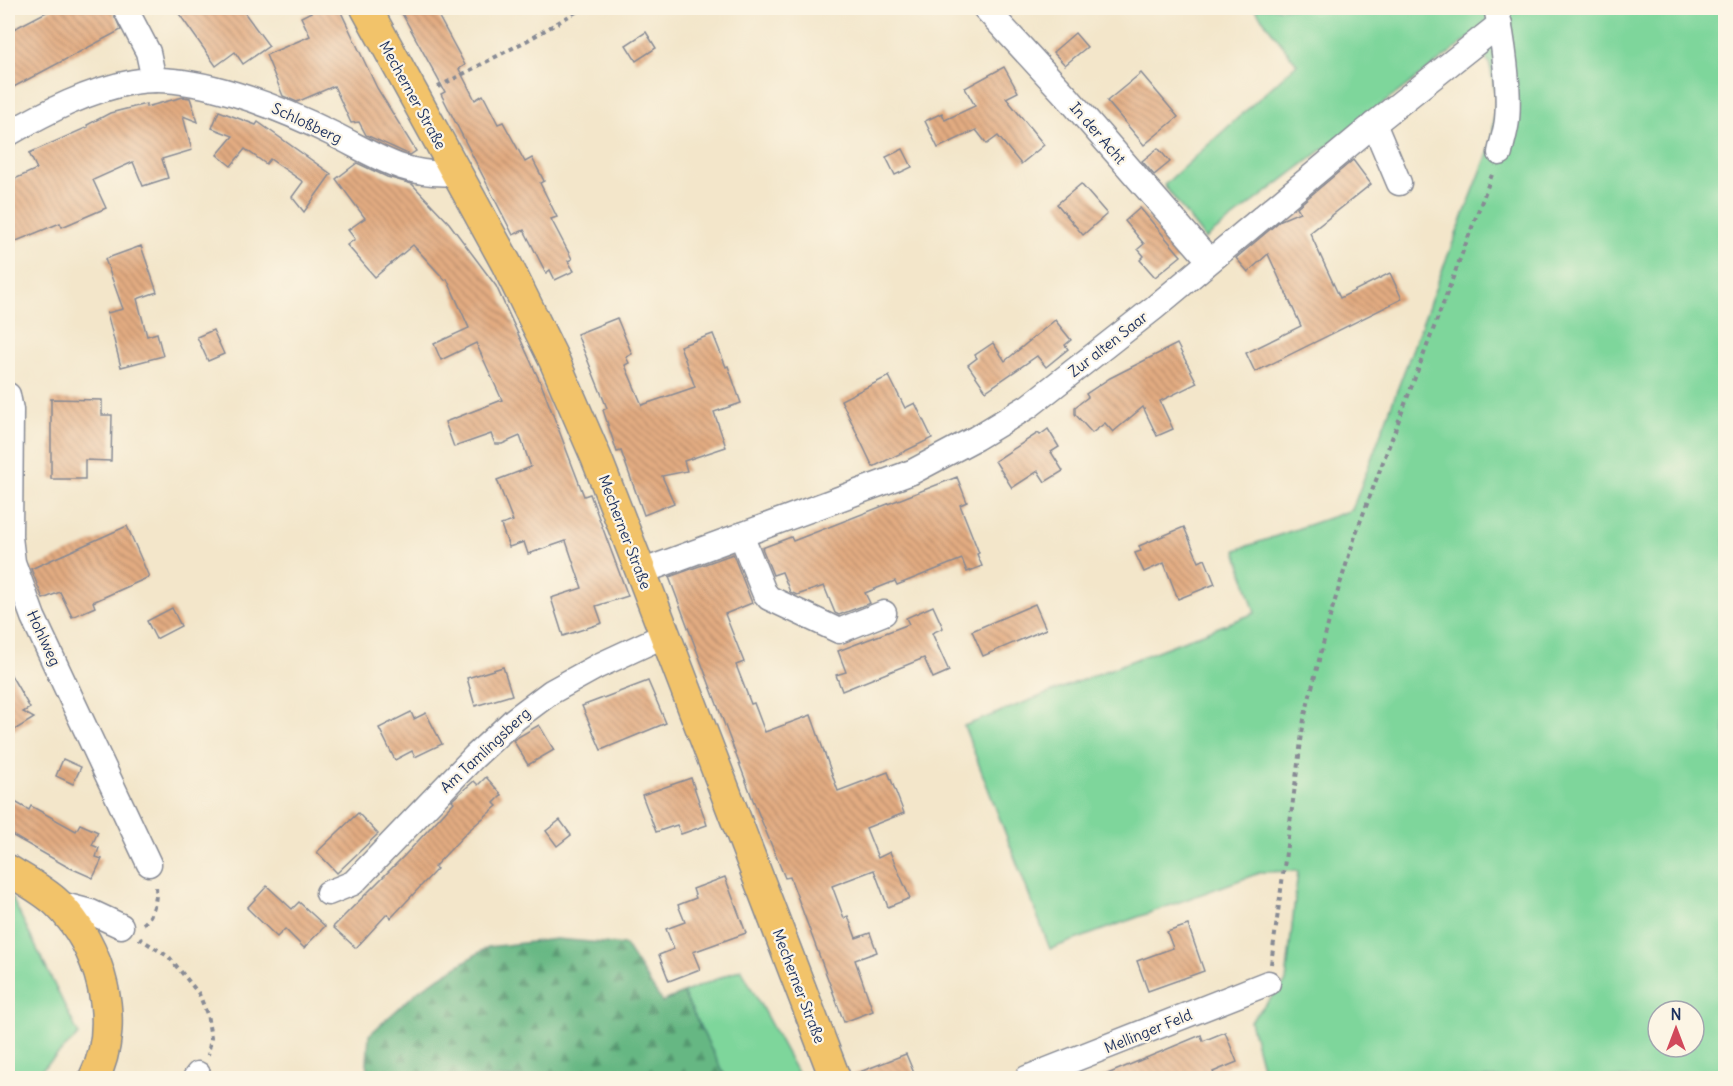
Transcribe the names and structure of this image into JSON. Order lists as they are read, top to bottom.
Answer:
{
  "streets": {
    "main road": ["Mecherner Straße"],
    "street": [
      "Schloßberg",
      "In der Acht",
      "Zur alten Saar",
      "Hohlweg",
      "Am Tamlingsberg",
      "Mellinger Feld"
    ]
  },
  "crossings": [
    ["Mecherner Straße", "Schloßberg"],
    ["Mecherner Straße", "Zur alten Saar"],
    ["Mecherner Straße", "Am Tamlingsberg"],
    ["In der Acht", "Zur alten Saar"]
  ],
  "north": "top"
}
